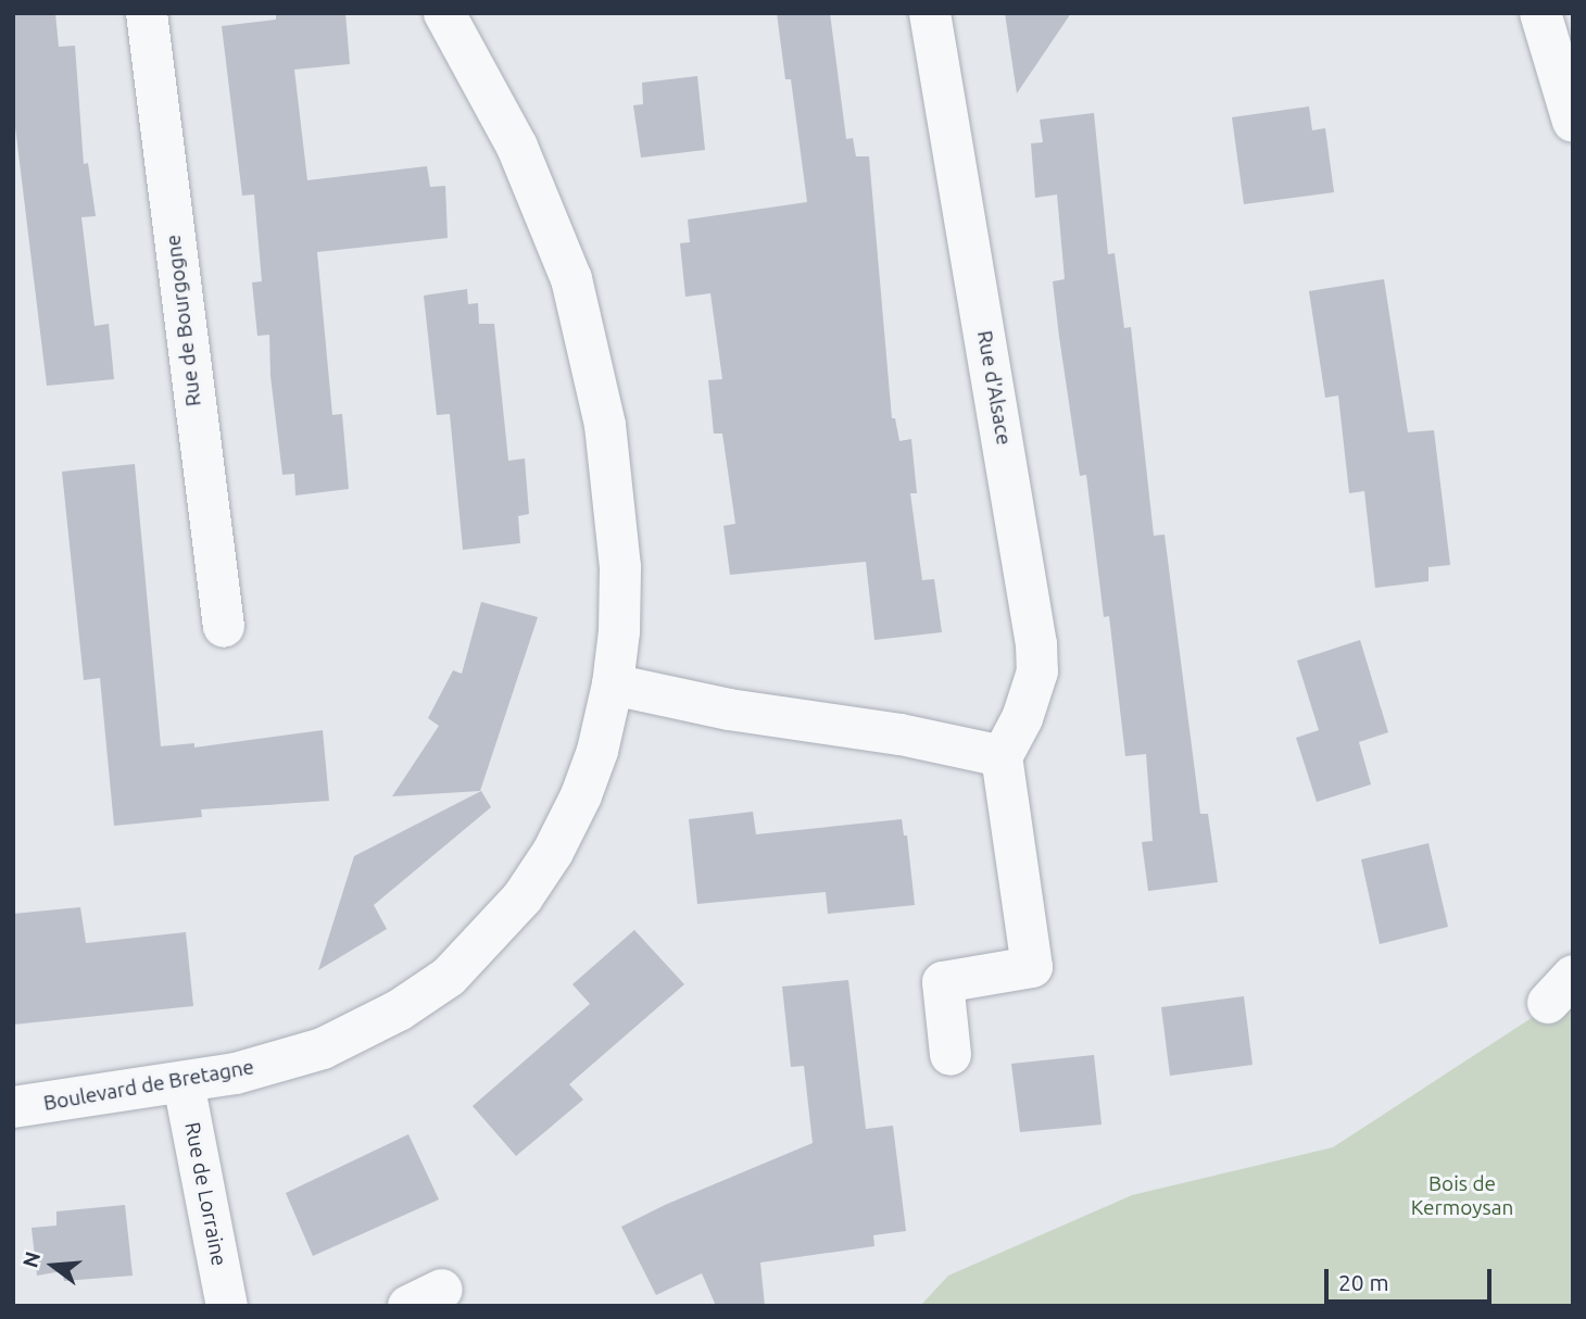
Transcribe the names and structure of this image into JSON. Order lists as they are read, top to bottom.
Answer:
{
  "streets": {
    "street": [
      "Rue de Bourgogne",
      "Rue d'Alsace",
      "Boulevard de Bretagne",
      "Rue de Lorraine"
    ]
  },
  "crossings": [
    ["Boulevard de Bretagne", "Rue de Lorraine"]
  ],
  "parks": ["Bois de Kermoysan"],
  "scale_bar": "20 m",
  "north": "left"
}
